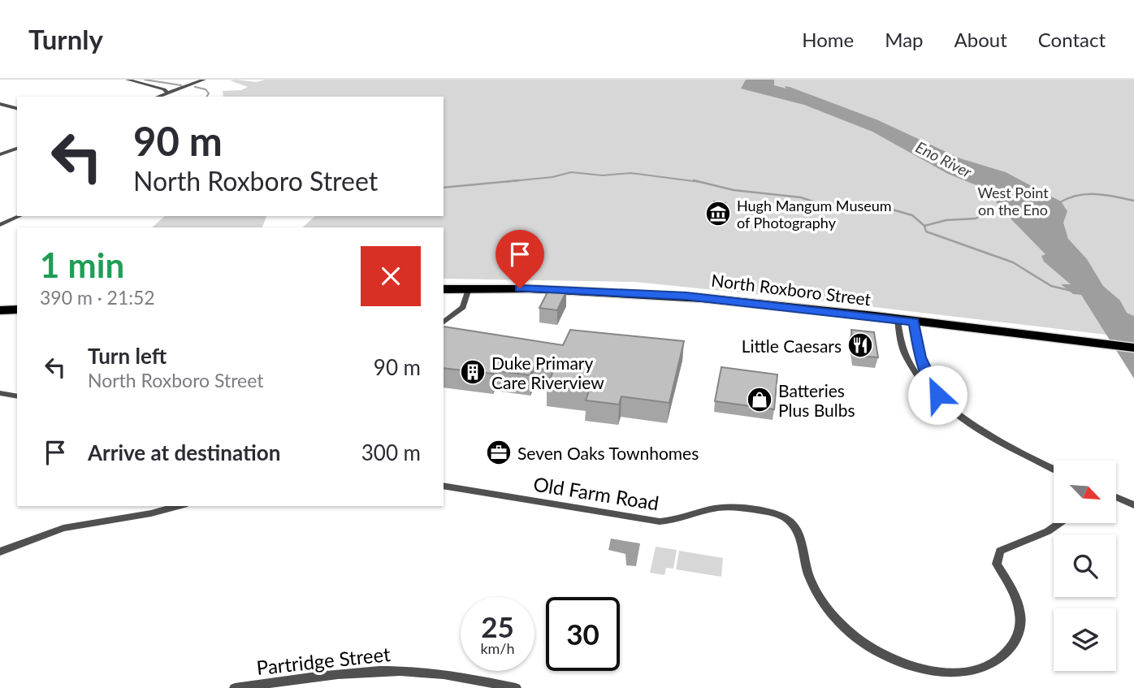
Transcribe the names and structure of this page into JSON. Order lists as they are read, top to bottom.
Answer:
{
  "streets": {
    "highway": ["North Roxboro Street"],
    "street": ["Old Farm Road", "Partridge Street"]
  },
  "water": ["Eno River"],
  "parks": ["West Point on the Eno"],
  "places": {
    "museum": ["Hugh Mangum Museum of Photography"],
    "restaurant": ["Little Caesars"],
    "building": ["Duke Primary Care Riverview"],
    "shop": ["Batteries Plus Bulbs"],
    "office": ["Seven Oaks Townhomes"]
  },
  "north": "bottom right",
  "page": {
    "header": "Turnly",
    "nav": [
      "Home",
      "Map",
      "About",
      "Contact"
    ],
    "turn": ["90 m", "North Roxboro Street"],
    "heading": ["1 min", "390 m · 21:52"],
    "list": [
      {
        "name": "Turn left",
        "note": "North Roxboro Street",
        "value": "90 m"
      },
      {
        "name": "Arrive at destination",
        "value": "300 m"
      }
    ],
    "speed": "25 km/h",
    "limit": "30"
  }
}
